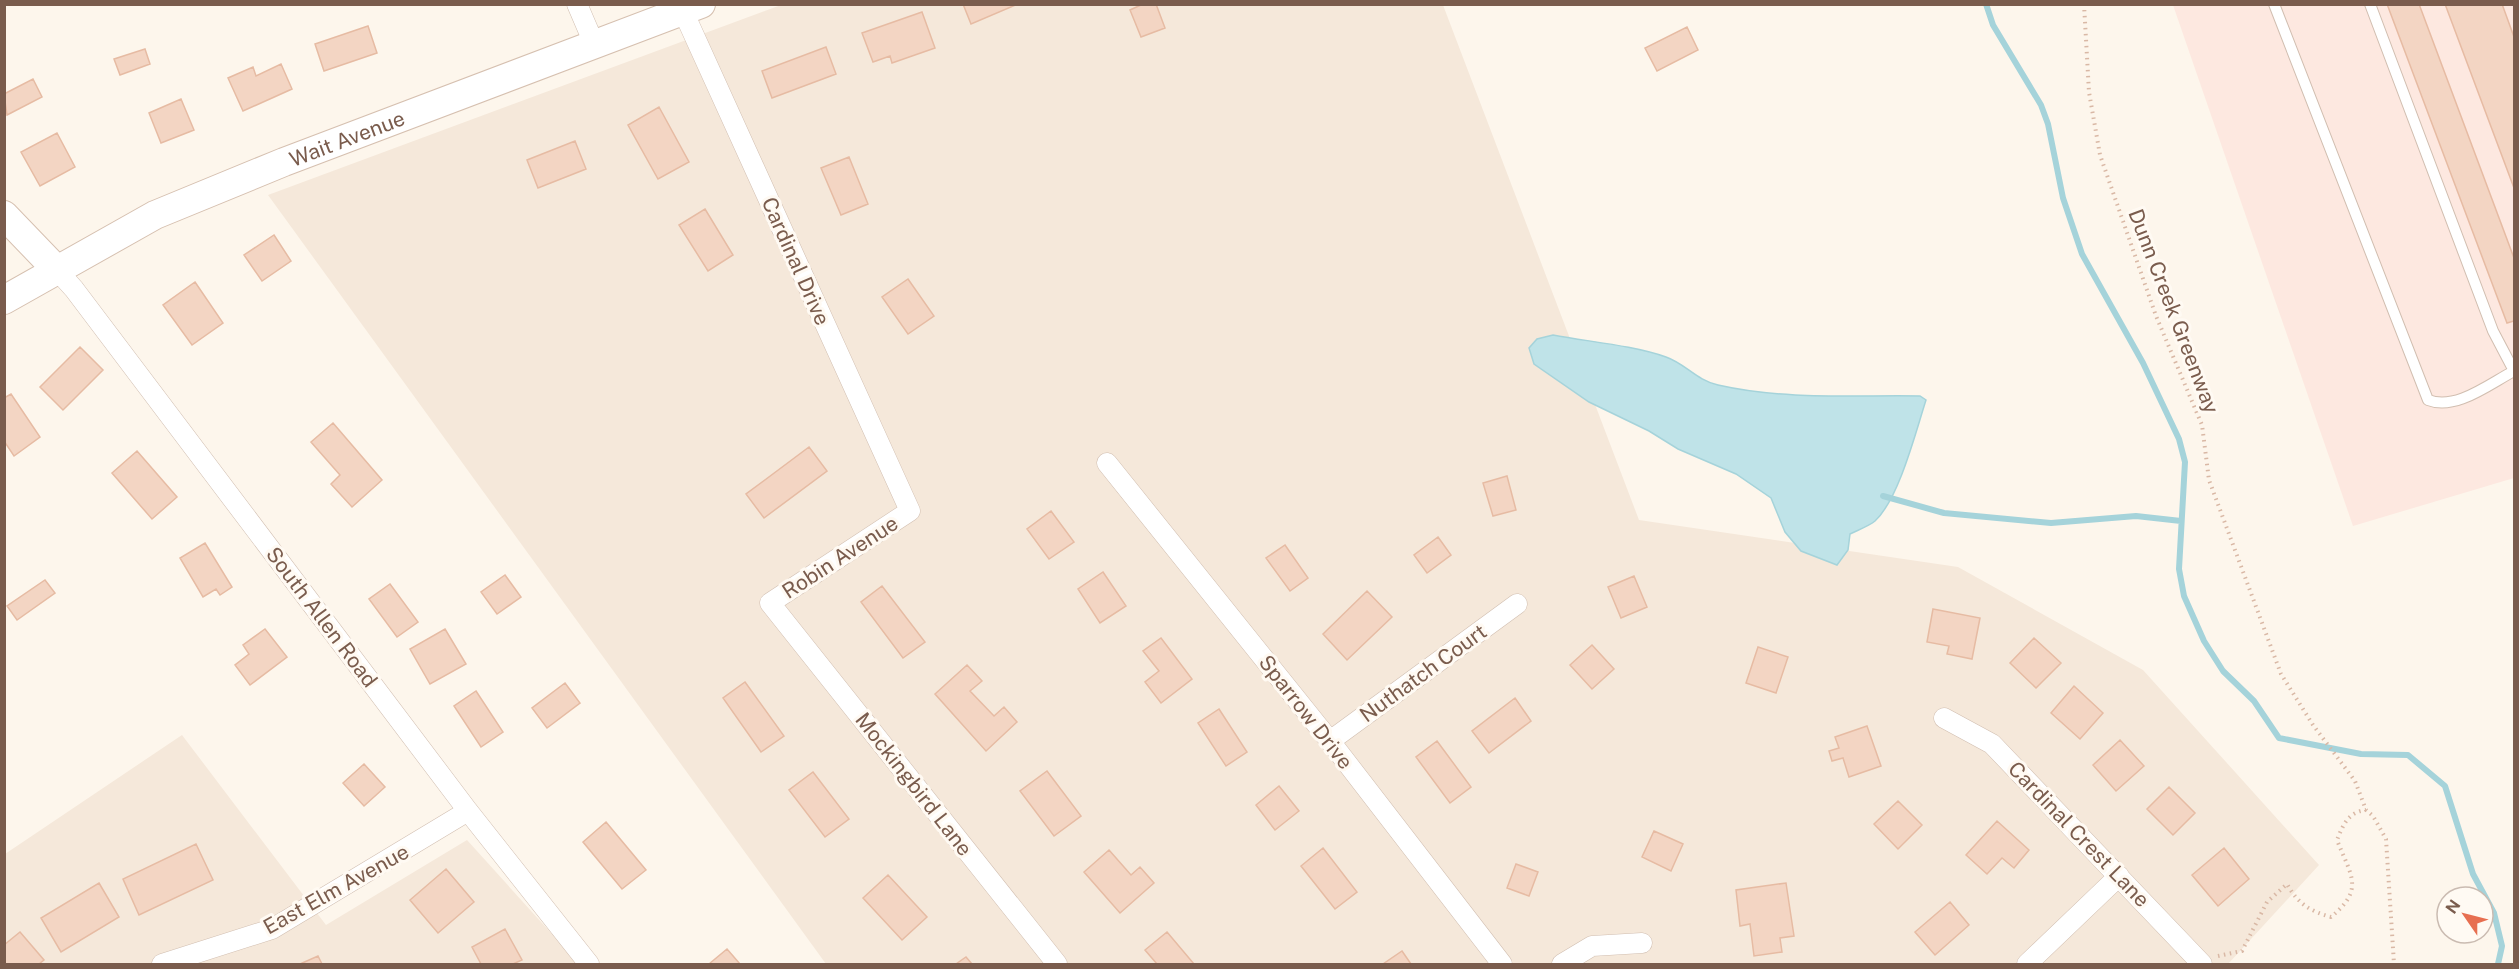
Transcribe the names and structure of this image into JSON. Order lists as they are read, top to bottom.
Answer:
{
  "streets": {
    "main road": ["Wait Avenue"],
    "street": [
      "Cardinal Drive",
      "Robin Avenue",
      "South Allen Road",
      "Nuthatch Court",
      "Sparrow Drive",
      "Mockingbird Lane",
      "Cardinal Crest Lane",
      "East Elm Avenue"
    ],
    "path": ["Dunn Creek Greenway"]
  },
  "crossings": [
    ["Wait Avenue", "Cardinal Drive"],
    ["Wait Avenue", "South Allen Road"],
    ["Cardinal Drive", "Robin Avenue"],
    ["Robin Avenue", "Mockingbird Lane"],
    ["South Allen Road", "East Elm Avenue"],
    ["Nuthatch Court", "Sparrow Drive"]
  ],
  "north": "top left"
}
